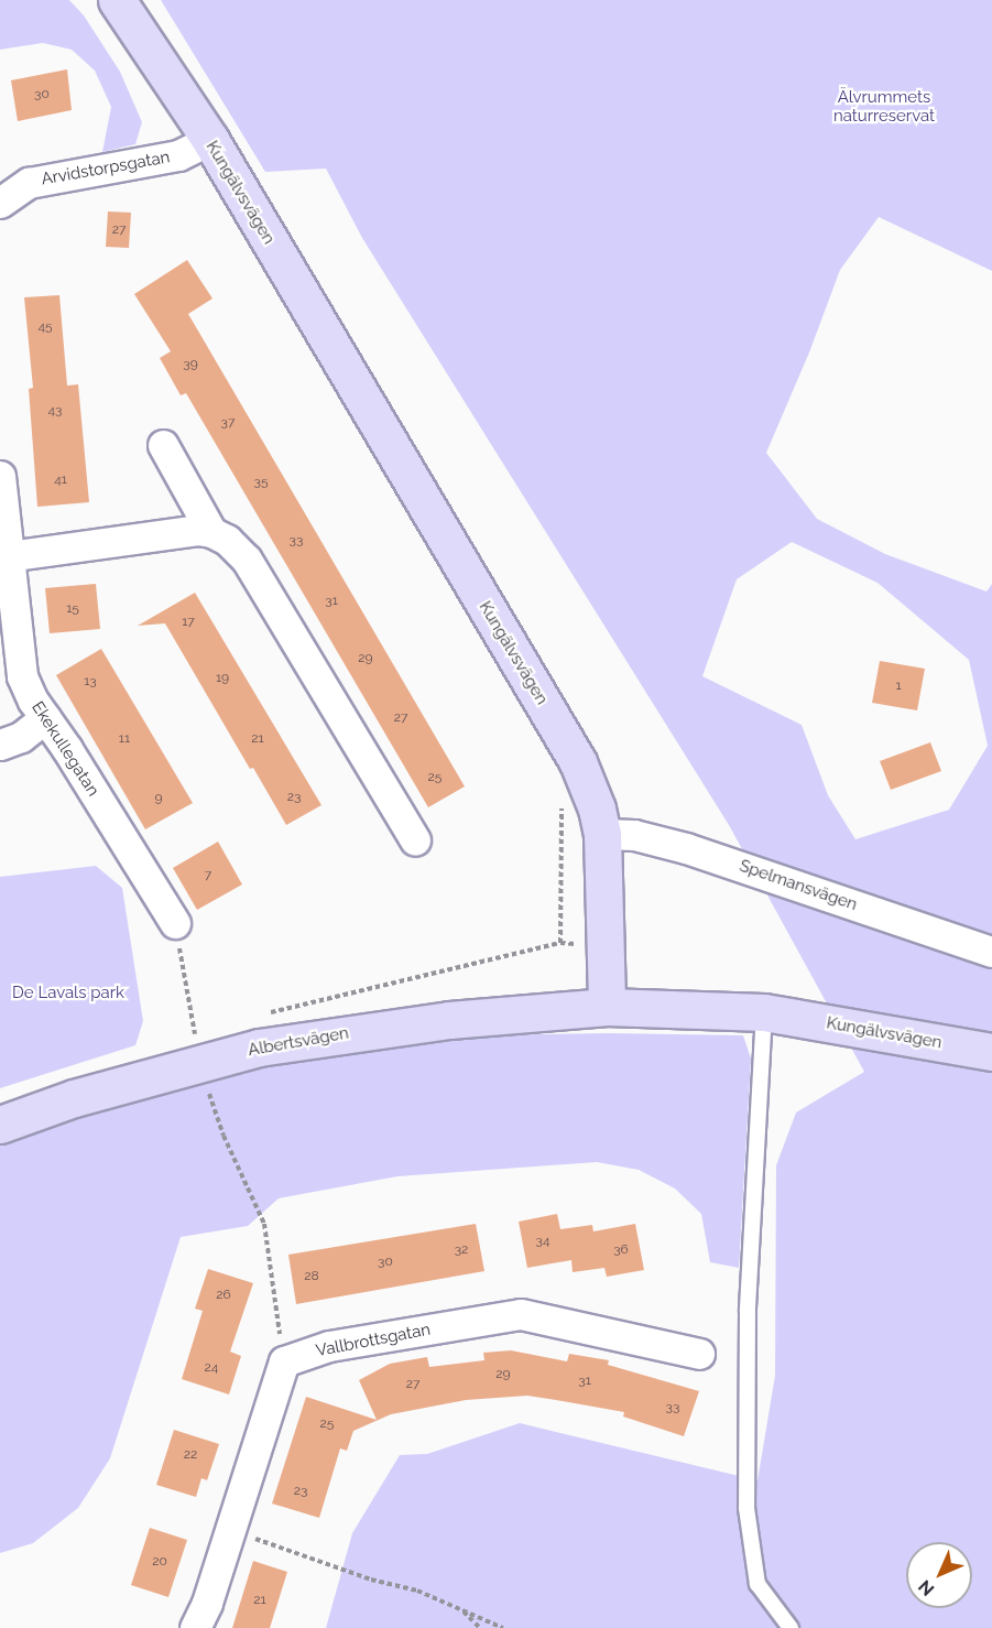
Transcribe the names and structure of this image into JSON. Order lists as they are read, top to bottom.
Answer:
{
  "streets": {
    "street": [
      "Arvidstorpsgatan",
      "Kungälvsvägen",
      "Ekekullegatan",
      "Spelmansvägen",
      "Albertsvägen",
      "Vallbrottsgatan"
    ]
  },
  "crossings": [
    ["Arvidstorpsgatan", "Kungälvsvägen"],
    ["Kungälvsvägen", "Spelmansvägen"],
    ["Kungälvsvägen", "Albertsvägen"]
  ],
  "parks": ["Älvrummets naturreservat", "De Lavals park"],
  "house_numbers": [
    "30",
    "27",
    "45",
    "39",
    "43",
    "37",
    "41",
    "35",
    "33",
    "31",
    "15",
    "17",
    "29",
    "19",
    "13",
    "1",
    "27",
    "11",
    "21",
    "25",
    "23",
    "9",
    "7",
    "34",
    "32",
    "36",
    "30",
    "28",
    "26",
    "24",
    "29",
    "31",
    "27",
    "33",
    "25",
    "22",
    "23",
    "20",
    "21"
  ],
  "north": "bottom left"
}
